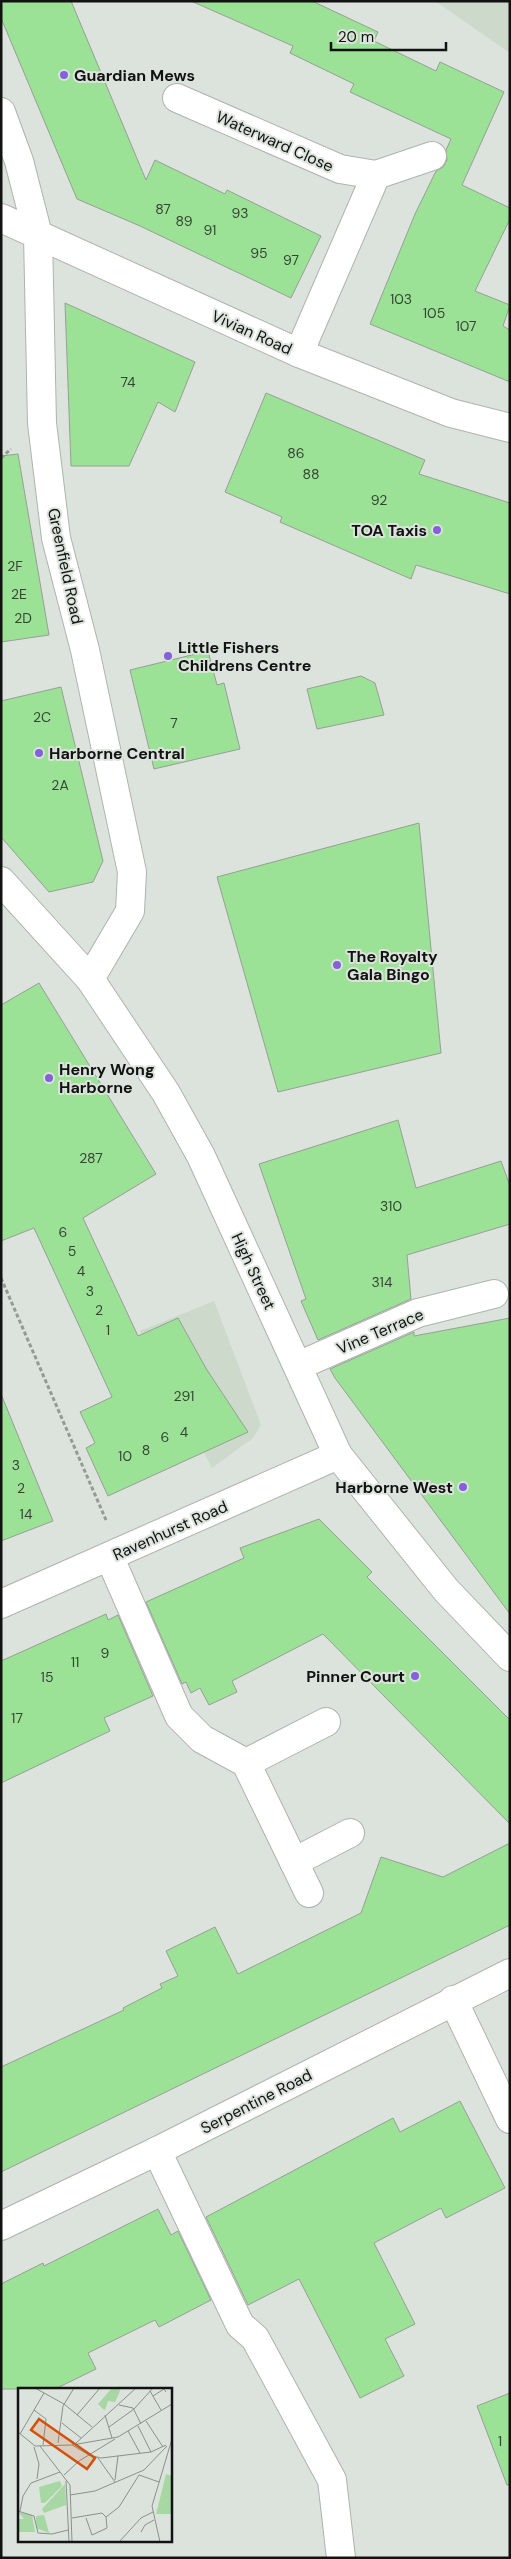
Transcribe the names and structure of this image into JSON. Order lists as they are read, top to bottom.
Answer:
{
  "streets": {
    "street": [
      "Waterward Close",
      "Vivian Road",
      "Greenfield Road",
      "High Street",
      "Vine Terrace",
      "Ravenhurst Road",
      "Serpentine Road"
    ]
  },
  "crossings": [
    ["Vivian Road", "Greenfield Road"],
    ["Greenfield Road", "High Street"],
    ["High Street", "Vine Terrace"],
    ["High Street", "Ravenhurst Road"]
  ],
  "places": [
    "Guardian Mews",
    "TOA Taxis",
    "Little Fishers Childrens Centre",
    "Harborne Central",
    "The Royalty Gala Bingo",
    "Henry Wong Harborne",
    "Harborne West",
    "Pinner Court"
  ],
  "house_numbers": [
    "87",
    "93",
    "89",
    "91",
    "95",
    "97",
    "103",
    "105",
    "107",
    "74",
    "86",
    "88",
    "92",
    "2F",
    "2E",
    "2D",
    "2C",
    "7",
    "2A",
    "287",
    "310",
    "6",
    "5",
    "4",
    "314",
    "3",
    "2",
    "1",
    "291",
    "4",
    "6",
    "8",
    "10",
    "3",
    "2",
    "14",
    "9",
    "11",
    "15",
    "17",
    "1"
  ],
  "scale_bar": "20 m"
}
